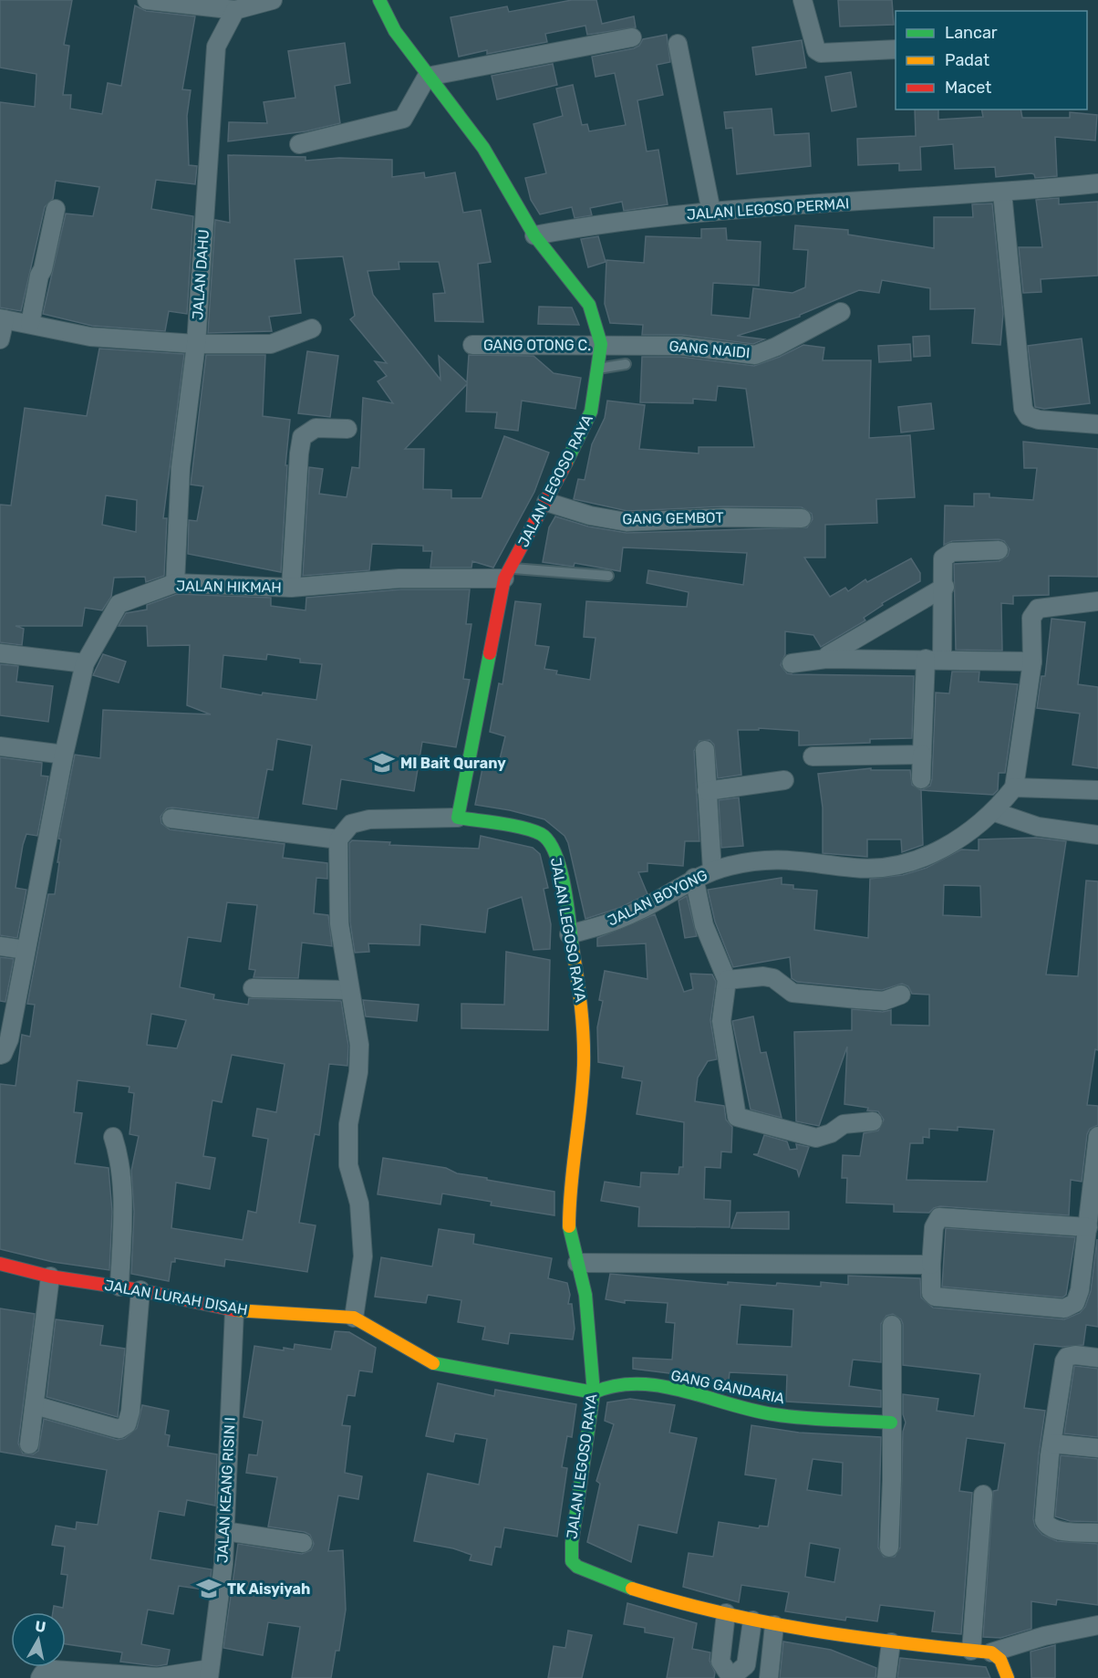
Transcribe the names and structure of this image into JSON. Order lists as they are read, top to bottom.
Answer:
{
  "streets": {
    "street": [
      "JALAN LEGOSO PERMAI",
      "JALAN DAHU",
      "GANG OTONG C.",
      "GANG NAIDI",
      "JALAN LEGOSO RAYA",
      "GANG GEMBOT",
      "JALAN HIKMAH",
      "JALAN BOYONG",
      "JALAN LURAH DISAH",
      "GANG GANDARIA",
      "JALAN KEANG RISIN I"
    ]
  },
  "crossings": [
    ["JALAN LEGOSO PERMAI", "JALAN LEGOSO RAYA"],
    ["JALAN DAHU", "JALAN HIKMAH"],
    ["GANG OTONG C.", "GANG NAIDI"],
    ["GANG OTONG C.", "JALAN LEGOSO RAYA"],
    ["GANG NAIDI", "JALAN LEGOSO RAYA"],
    ["JALAN LEGOSO RAYA", "GANG GEMBOT"],
    ["JALAN LEGOSO RAYA", "JALAN HIKMAH"],
    ["JALAN LEGOSO RAYA", "JALAN BOYONG"],
    ["JALAN LEGOSO RAYA", "JALAN LURAH DISAH"],
    ["JALAN LEGOSO RAYA", "GANG GANDARIA"],
    ["JALAN LURAH DISAH", "GANG GANDARIA"],
    ["JALAN LURAH DISAH", "JALAN KEANG RISIN I"]
  ],
  "places": {
    "school or university": ["MI Bait Qurany", "TK Aisyiyah"]
  },
  "legend": ["Lancar", "Padat", "Macet"],
  "north": "top"
}
